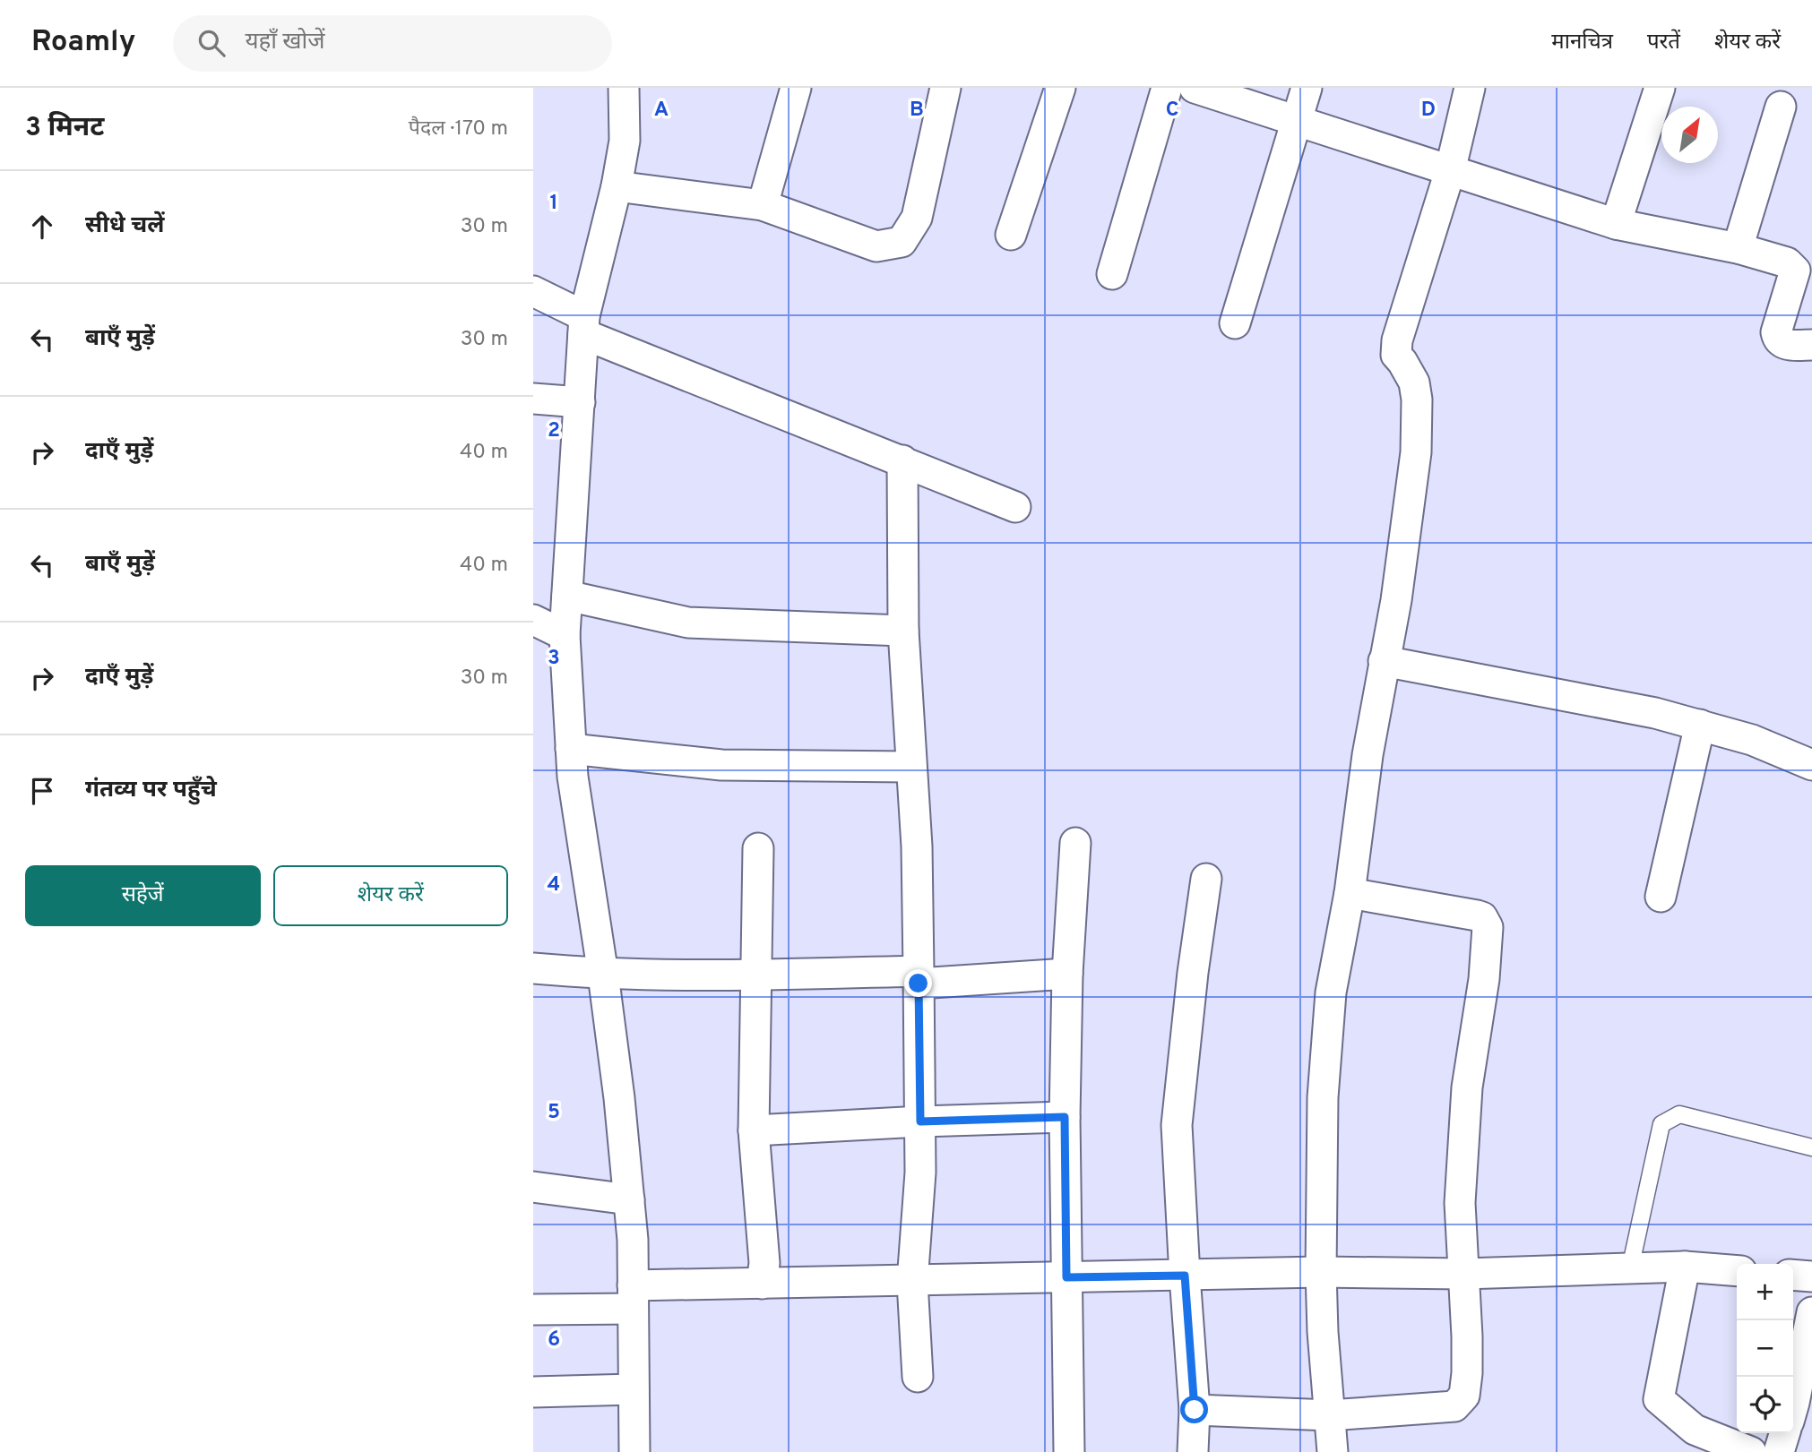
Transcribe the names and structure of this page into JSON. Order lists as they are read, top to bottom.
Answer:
{
  "north": "top right",
  "page": {
    "header": "Roamly",
    "search": "यहाँ खोजें",
    "nav": ["मानचित्र", "परतें", "शेयर करें"],
    "heading": ["3 मिनट", "पैदल · 170 m"],
    "list": [
      ["सीधे चलें", "30 m"],
      ["बाएँ मुड़ें", "30 m"],
      ["दाएँ मुड़ें", "40 m"],
      ["बाएँ मुड़ें", "40 m"],
      ["दाएँ मुड़ें", "30 m"],
      "गंतव्य पर पहुँचे"
    ],
    "buttons": ["सहेजें", "शेयर करें"],
    "map_buttons": ["+", "−"]
  },
  "grid": {
    "columns": [
      "A",
      "B",
      "C",
      "D"
    ],
    "rows": [
      "1",
      "2",
      "3",
      "4",
      "5",
      "6"
    ]
  }
}
